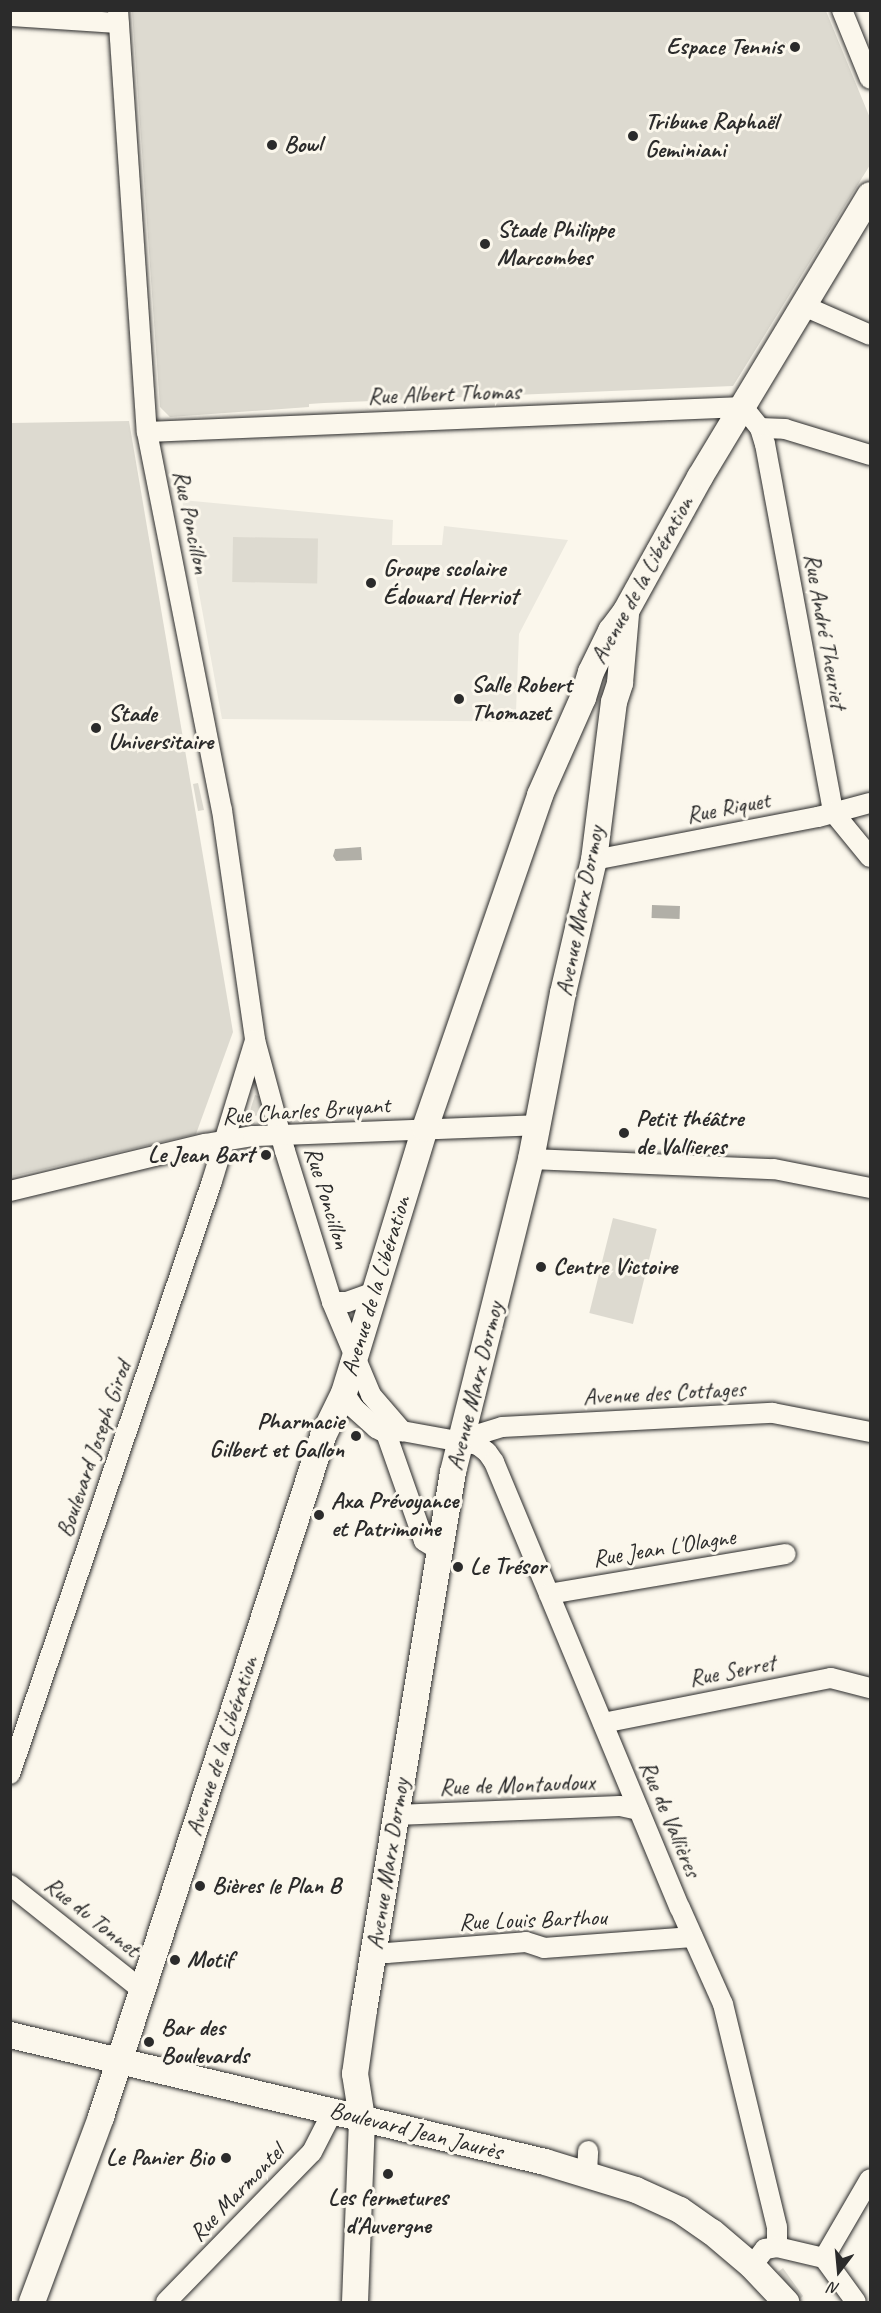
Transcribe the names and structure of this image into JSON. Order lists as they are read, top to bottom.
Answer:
{
  "streets": {
    "main road": ["Avenue de la Libération", "Avenue Marx Dormoy", "Boulevard Jean Jaurès"],
    "street": [
      "Rue Albert Thomas",
      "Rue Poncillon",
      "Rue André Theuriet",
      "Rue Riquet",
      "Rue Charles Bruyant",
      "Avenue des Cottages",
      "Boulevard Joseph Girod",
      "Rue Jean L'Olagne",
      "Rue Serret",
      "Rue de Montaudoux",
      "Rue de Vallières",
      "Rue du Tonnet",
      "Rue Louis Barthou",
      "Rue Marmontel"
    ]
  },
  "crossings": [
    ["Rue Albert Thomas", "Rue Poncillon"],
    ["Rue Albert Thomas", "Avenue de la Libération"],
    ["Rue Albert Thomas", "Rue André Theuriet"],
    ["Rue Poncillon", "Avenue de la Libération"],
    ["Rue Poncillon", "Rue Charles Bruyant"],
    ["Rue Poncillon", "Boulevard Joseph Girod"],
    ["Avenue de la Libération", "Rue André Theuriet"],
    ["Avenue de la Libération", "Avenue Marx Dormoy"],
    ["Avenue de la Libération", "Rue Charles Bruyant"],
    ["Avenue de la Libération", "Rue du Tonnet"],
    ["Avenue de la Libération", "Boulevard Jean Jaurès"],
    ["Rue André Theuriet", "Rue Riquet"],
    ["Rue Riquet", "Avenue Marx Dormoy"],
    ["Avenue Marx Dormoy", "Rue Charles Bruyant"],
    ["Avenue Marx Dormoy", "Avenue des Cottages"],
    ["Avenue Marx Dormoy", "Rue de Montaudoux"],
    ["Avenue Marx Dormoy", "Rue de Vallières"],
    ["Avenue Marx Dormoy", "Rue Louis Barthou"],
    ["Avenue Marx Dormoy", "Boulevard Jean Jaurès"],
    ["Avenue Marx Dormoy", "Rue Marmontel"],
    ["Rue Charles Bruyant", "Boulevard Joseph Girod"],
    ["Avenue des Cottages", "Rue de Vallières"],
    ["Rue Jean L'Olagne", "Rue de Vallières"],
    ["Rue Serret", "Rue de Vallières"],
    ["Rue de Montaudoux", "Rue de Vallières"],
    ["Rue de Vallières", "Rue Louis Barthou"],
    ["Boulevard Jean Jaurès", "Rue Marmontel"]
  ],
  "places": [
    "Espace Tennis",
    "Tribune Raphaël Geminiani",
    "Bowl",
    "Stade Philippe Marcombes",
    "Groupe scolaire Édouard Herriot",
    "Salle Robert Thomazet",
    "Stade Universitaire",
    "Petit théâtre de Vallieres",
    "Le Jean Bart",
    "Centre Victoire",
    "Pharmacie Gilbert et Gallon",
    "Axa Prévoyance et Patrimoine",
    "Le Trésor",
    "Bières le Plan B",
    "Motif",
    "Bar des Boulevards",
    "Le Panier Bio",
    "Les fermetures d'Auvergne"
  ],
  "north": "bottom"
}
